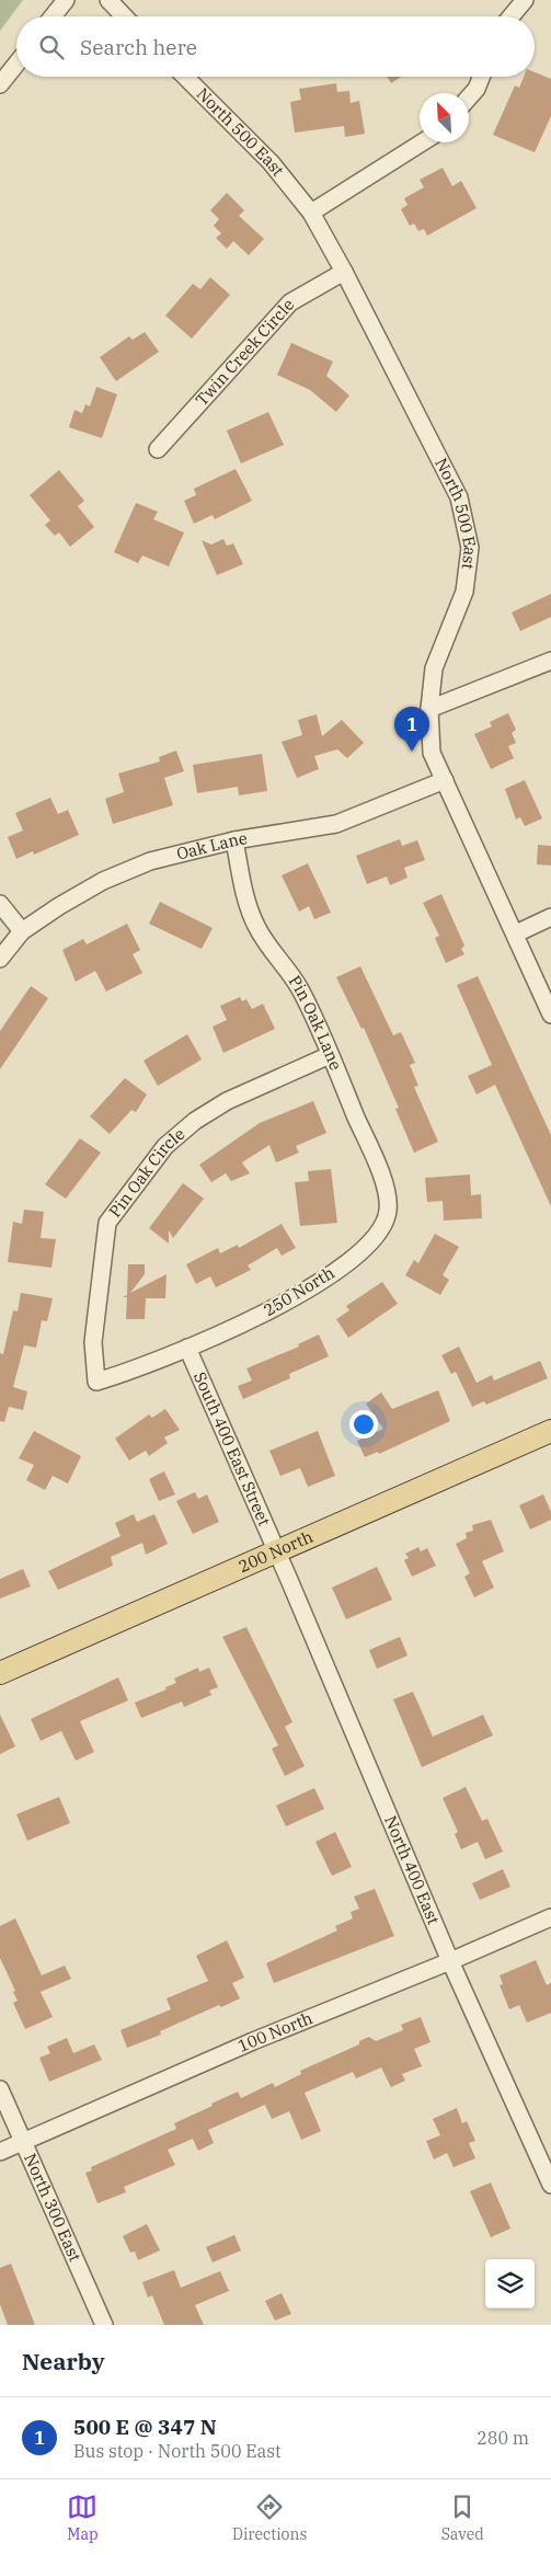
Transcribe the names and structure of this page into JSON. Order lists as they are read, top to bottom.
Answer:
{
  "streets": {
    "main road": ["200 North"],
    "street": [
      "North 500 East",
      "Twin Creek Circle",
      "Oak Lane",
      "Pin Oak Lane",
      "Pin Oak Circle",
      "250 North",
      "South 400 East Street",
      "North 400 East",
      "100 North",
      "North 300 East"
    ]
  },
  "crossings": [
    ["North 500 East", "Twin Creek Circle"],
    ["North 500 East", "Oak Lane"],
    ["Oak Lane", "Pin Oak Lane"],
    ["Pin Oak Lane", "Pin Oak Circle"],
    ["Pin Oak Lane", "250 North"],
    ["Pin Oak Circle", "250 North"],
    ["Pin Oak Circle", "South 400 East Street"],
    ["250 North", "South 400 East Street"],
    ["South 400 East Street", "200 North"],
    ["South 400 East Street", "North 400 East"],
    ["200 North", "North 400 East"],
    ["North 400 East", "100 North"],
    ["100 North", "North 300 East"]
  ],
  "north": "top left",
  "page": {
    "search": "Search here",
    "pins": "1",
    "heading": "Nearby",
    "list": [
      {
        "mark": "1",
        "name": "500 E @ 347 N",
        "note": "Bus stop · North 500 East",
        "value": "280 m"
      }
    ],
    "nav": ["Map", "Directions", "Saved"]
  }
}
